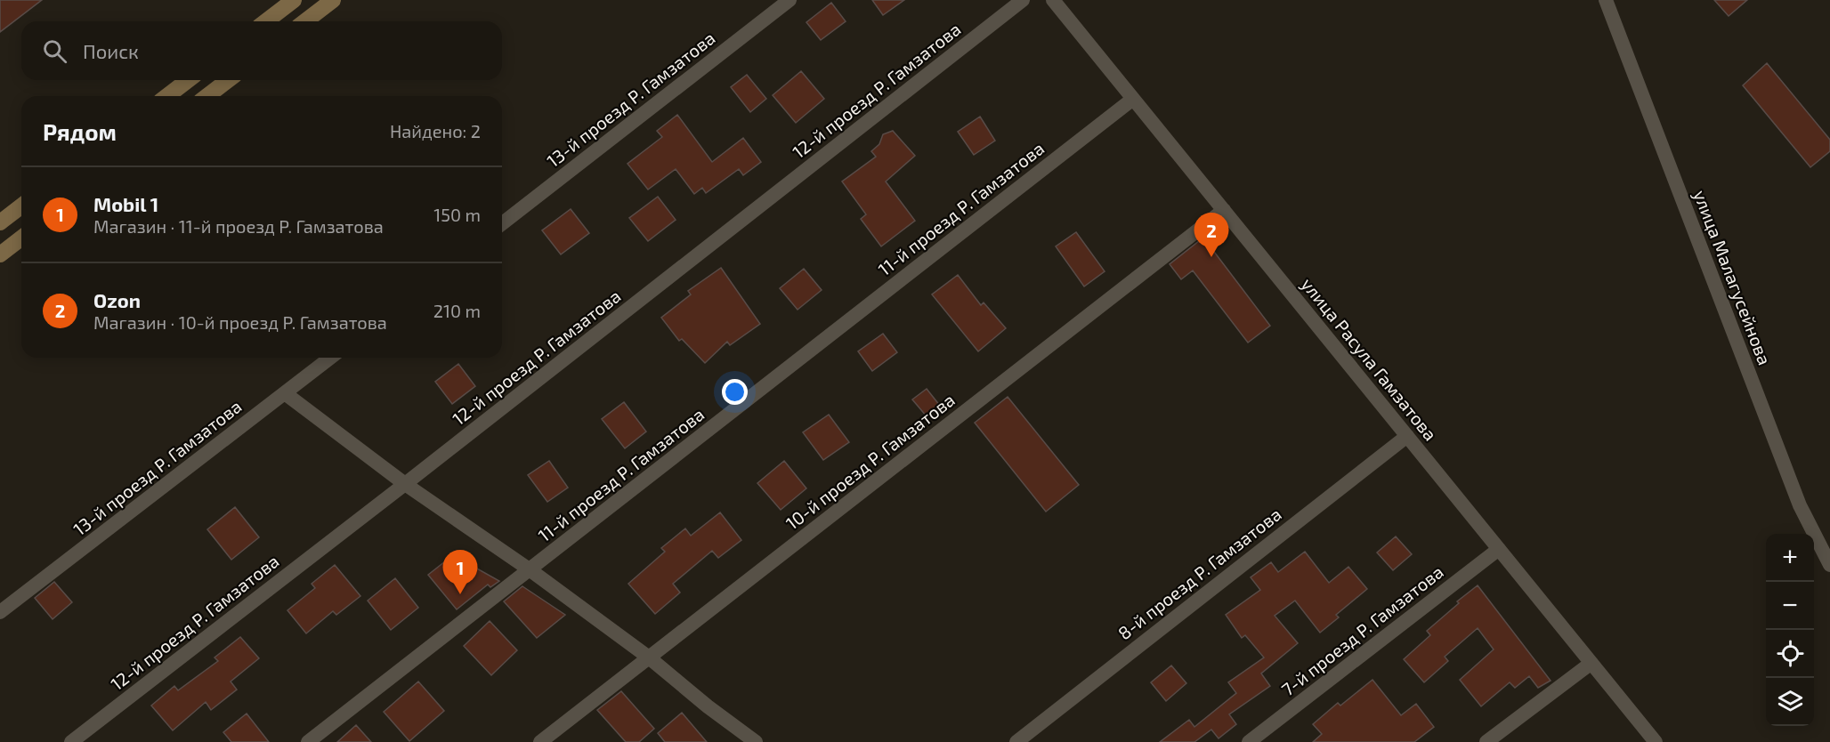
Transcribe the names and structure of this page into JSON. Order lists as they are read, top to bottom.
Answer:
{
  "streets": {
    "street": [
      "12-й проезд Р. Гамзатова",
      "13-й проезд Р. Гамзатова",
      "11-й проезд Р. Гамзатова",
      "улица Малагусейнова",
      "улица Расула Гамзатова",
      "10-й проезд Р. Гамзатова",
      "8-й проезд Р. Гамзатова",
      "7-й проезд Р. Гамзатова"
    ]
  },
  "crossings": [
    ["11-й проезд Р. Гамзатова", "улица Расула Гамзатова"],
    ["улица Расула Гамзатова", "10-й проезд Р. Гамзатова"],
    ["улица Расула Гамзатова", "8-й проезд Р. Гамзатова"],
    ["улица Расула Гамзатова", "7-й проезд Р. Гамзатова"]
  ],
  "page": {
    "search": "Поиск",
    "heading": ["Рядом", "Найдено: 2"],
    "list": [
      {
        "mark": "1",
        "name": "Mobil 1",
        "note": "Магазин · 11-й проезд Р. Гамзатова",
        "value": "150 m"
      },
      {
        "mark": "2",
        "name": "Ozon",
        "note": "Магазин · 10-й проезд Р. Гамзатова",
        "value": "210 m"
      }
    ],
    "pins": ["2", "1"],
    "map_buttons": ["+", "−"]
  }
}
